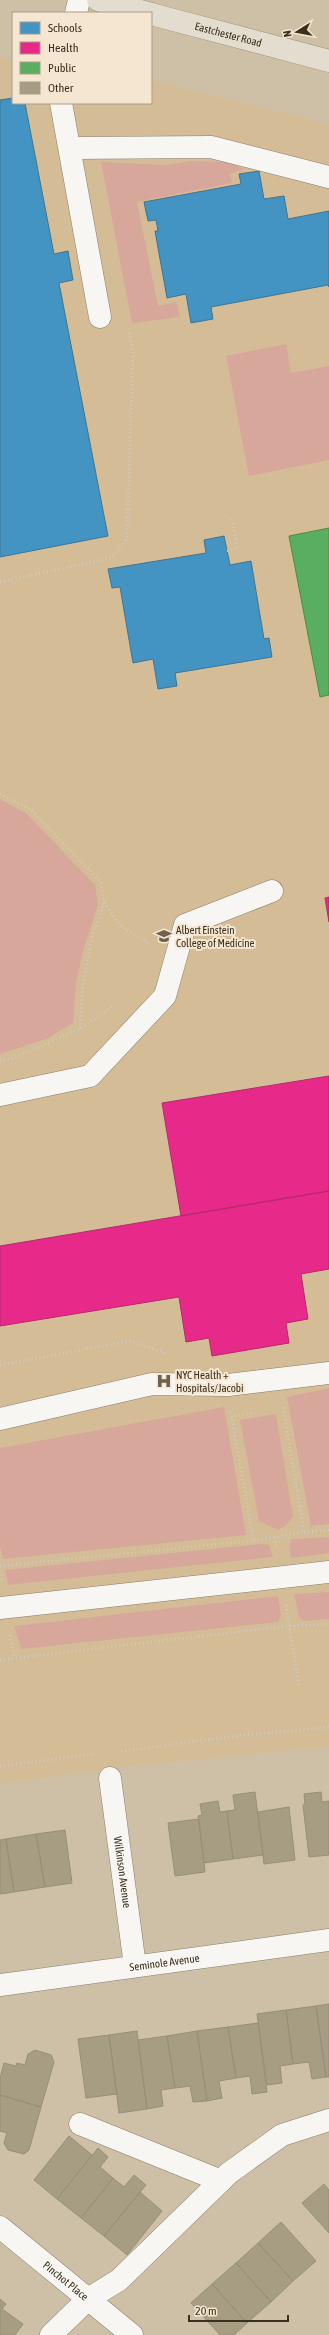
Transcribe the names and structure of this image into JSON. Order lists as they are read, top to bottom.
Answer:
{
  "streets": {
    "main road": ["Eastchester Road"],
    "street": ["Wilkinson Avenue", "Seminole Avenue", "Pinchot Place"]
  },
  "crossings": [
    ["Wilkinson Avenue", "Seminole Avenue"]
  ],
  "places": {
    "school or university": ["Albert Einstein College of Medicine"],
    "hospital": ["NYC Health + Hospitals/Jacobi"]
  },
  "legend": [
    "Schools",
    "Health",
    "Public",
    "Other"
  ],
  "scale_bar": "20 m",
  "north": "left"
}
